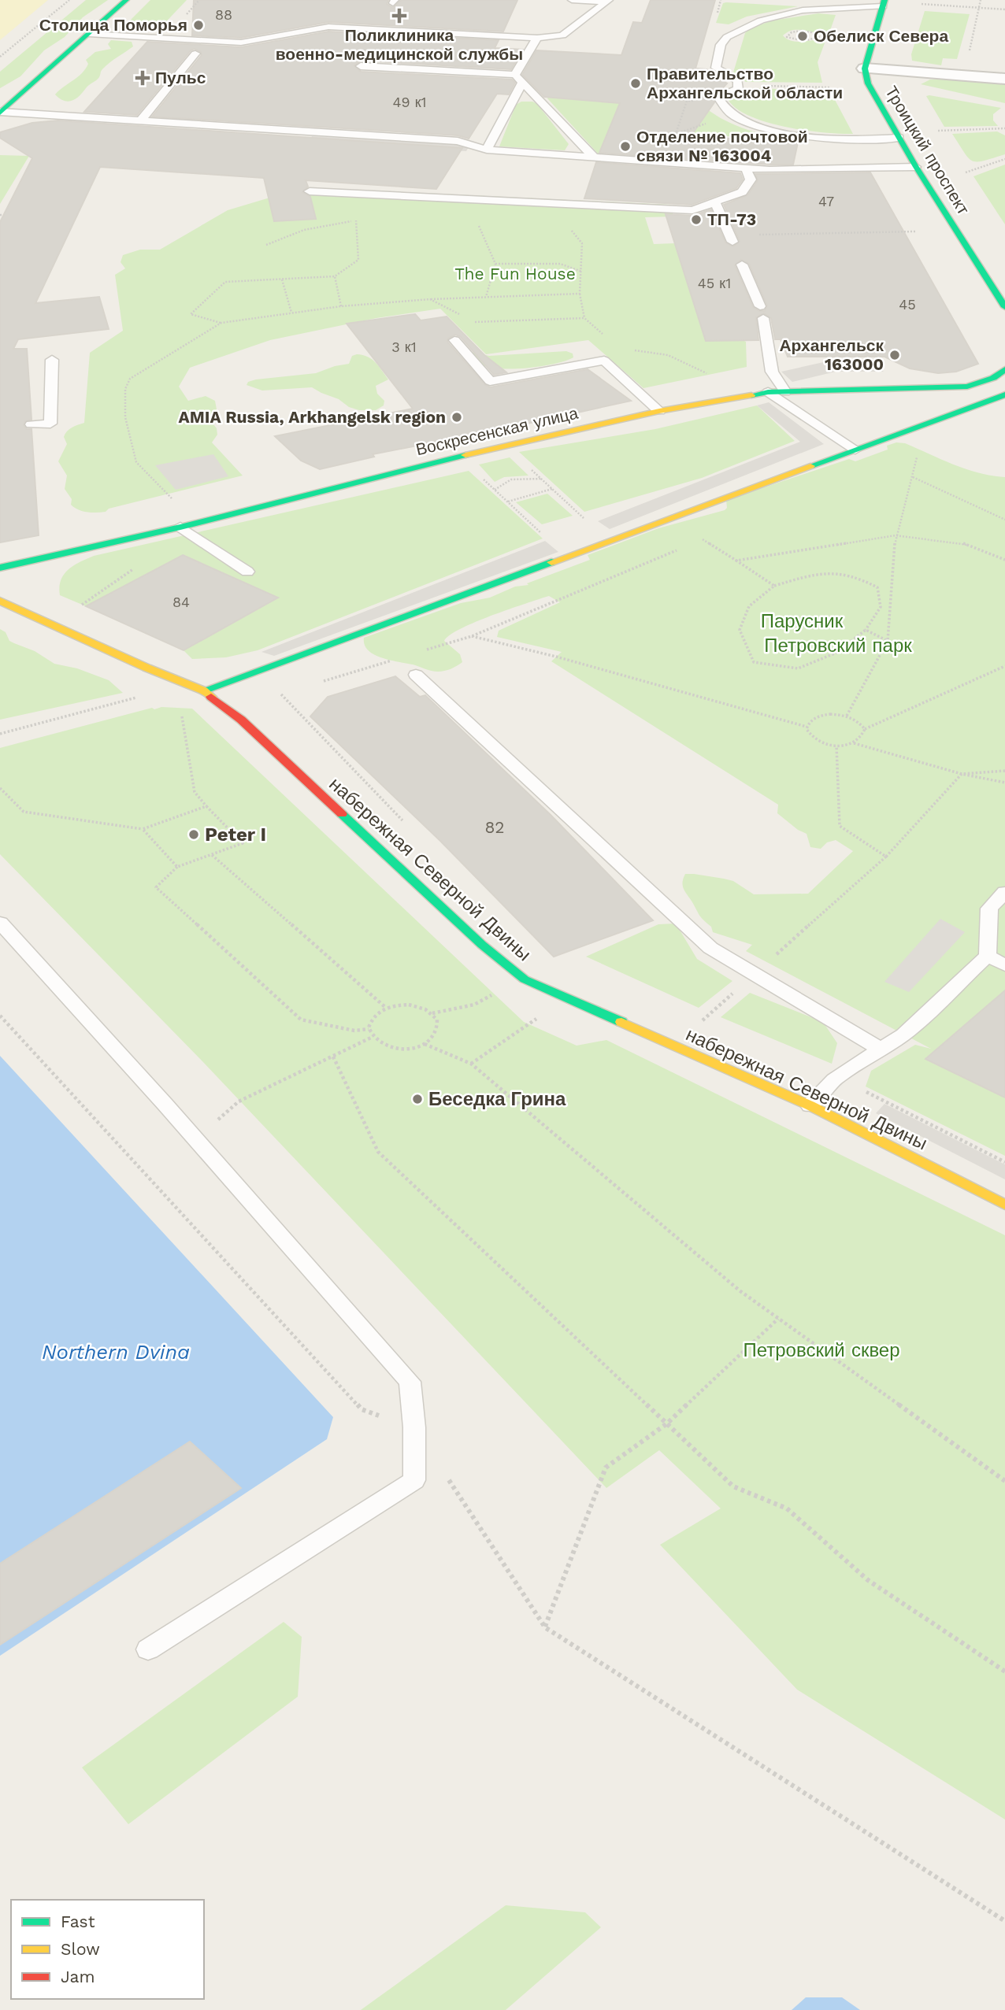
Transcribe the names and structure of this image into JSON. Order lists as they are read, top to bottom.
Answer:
{
  "streets": {
    "street": ["Троицкий проспект", "Воскресенская улица", "набережная Северной Двины"]
  },
  "water": ["Northern Dvina"],
  "parks": [
    "The Fun House",
    "Парусник",
    "Петровский парк",
    "Петровский сквер"
  ],
  "places": {
    "health": ["Поликлиника военно-медицинской службы", "Пульс"],
    "other": [
      "Столица Поморья",
      "Обелиск Севера",
      "Правительство Архангельской области",
      "Отделение почтовой связи № 163004",
      "ТП-73",
      "Архангельск 163000",
      "AMIA Russia, Arkhangelsk region",
      "Peter I",
      "Беседка Грина"
    ]
  },
  "house_numbers": [
    "88",
    "49 к1",
    "47",
    "45 к1",
    "45",
    "3 к1",
    "84",
    "82"
  ],
  "legend": ["Fast", "Slow", "Jam"]
}
